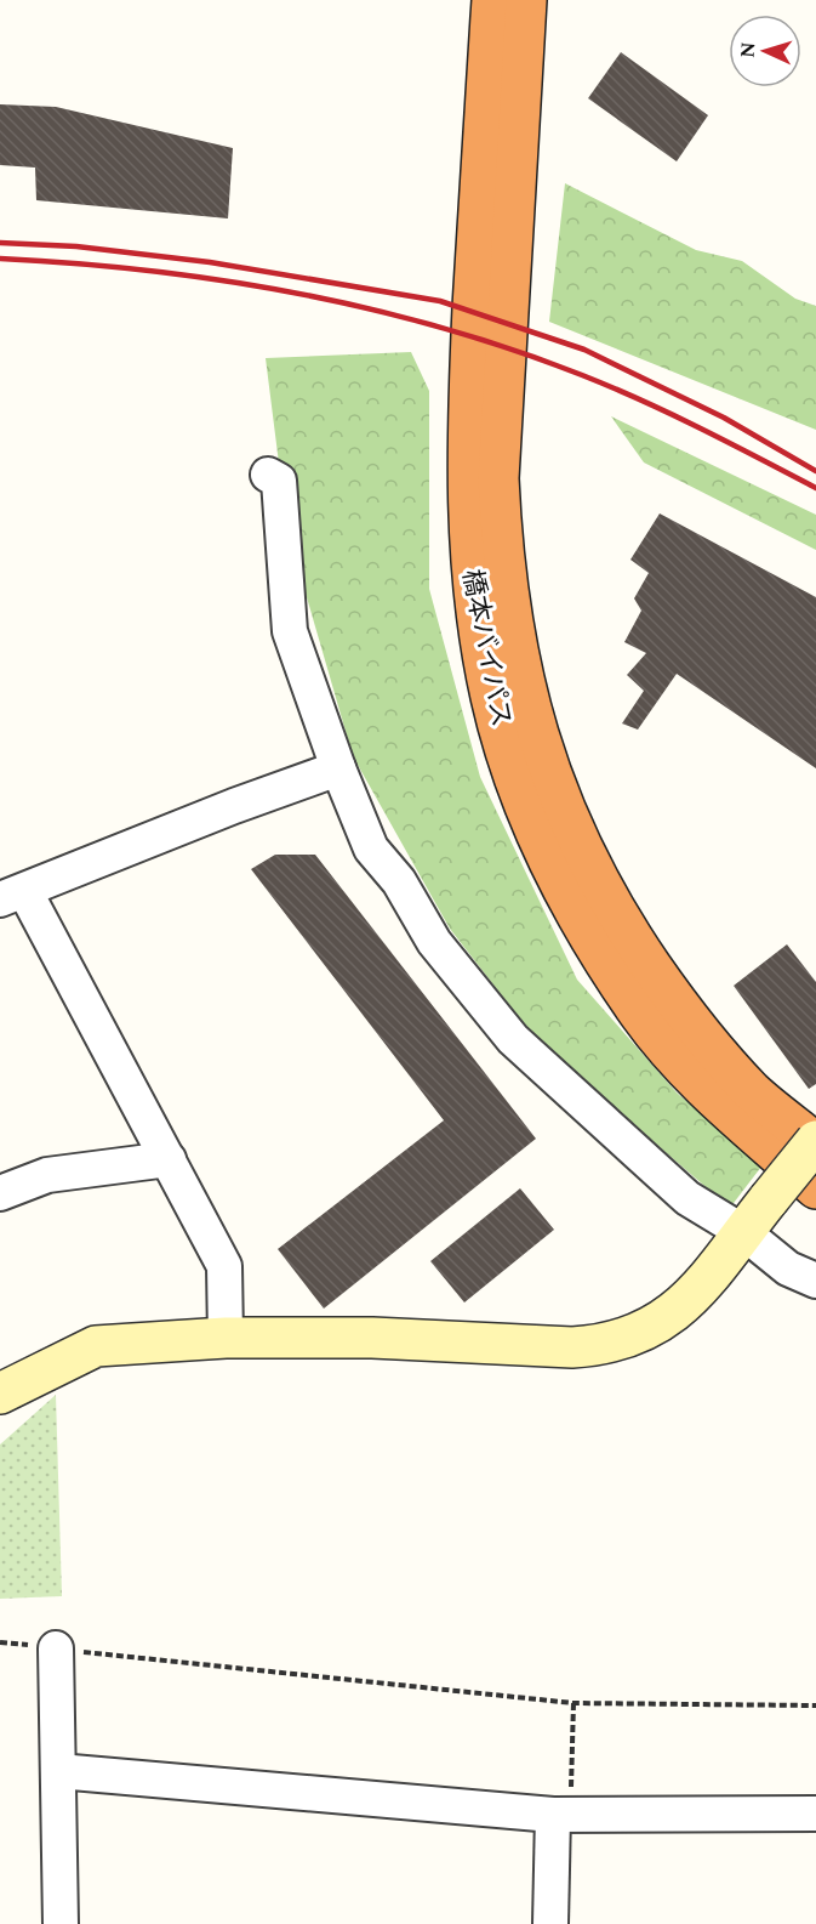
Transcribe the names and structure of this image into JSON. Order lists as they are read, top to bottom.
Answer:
{
  "streets": {
    "highway": ["橋本バイパス"]
  },
  "north": "left"
}
